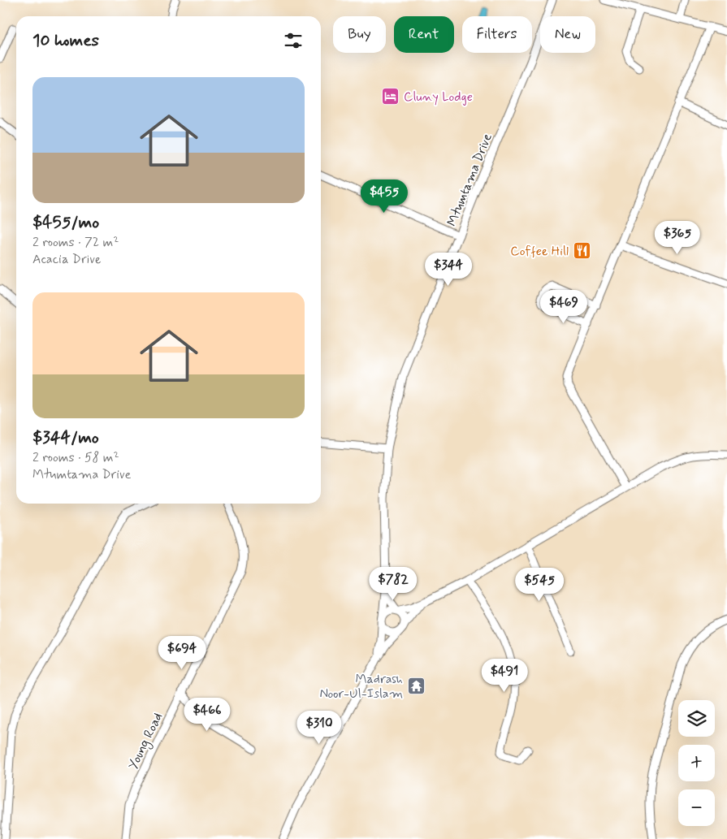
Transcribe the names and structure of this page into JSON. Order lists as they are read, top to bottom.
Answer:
{
  "streets": {
    "street": ["Mtumtama Drive", "Young Road"]
  },
  "places": {
    "hotel": ["Cluny Lodge"],
    "restaurant": ["Coffee Hill"],
    "temple": ["Madrash Noor-Ul-Islam"]
  },
  "page": {
    "chip": [
      "Buy",
      "Rent",
      "Filters",
      "New"
    ],
    "heading": "10 homes",
    "list": [
      {
        "name": "$455/mo",
        "note": "2 rooms · 72 m² · Acacia Drive"
      },
      {
        "name": "$344/mo",
        "note": "2 rooms · 58 m² · Mtumtama Drive"
      }
    ],
    "price": [
      "$455",
      "$365",
      "$344",
      "$469",
      "$782",
      "$545",
      "$694",
      "$491",
      "$466",
      "$310"
    ],
    "map_buttons": ["+", "−"]
  }
}
